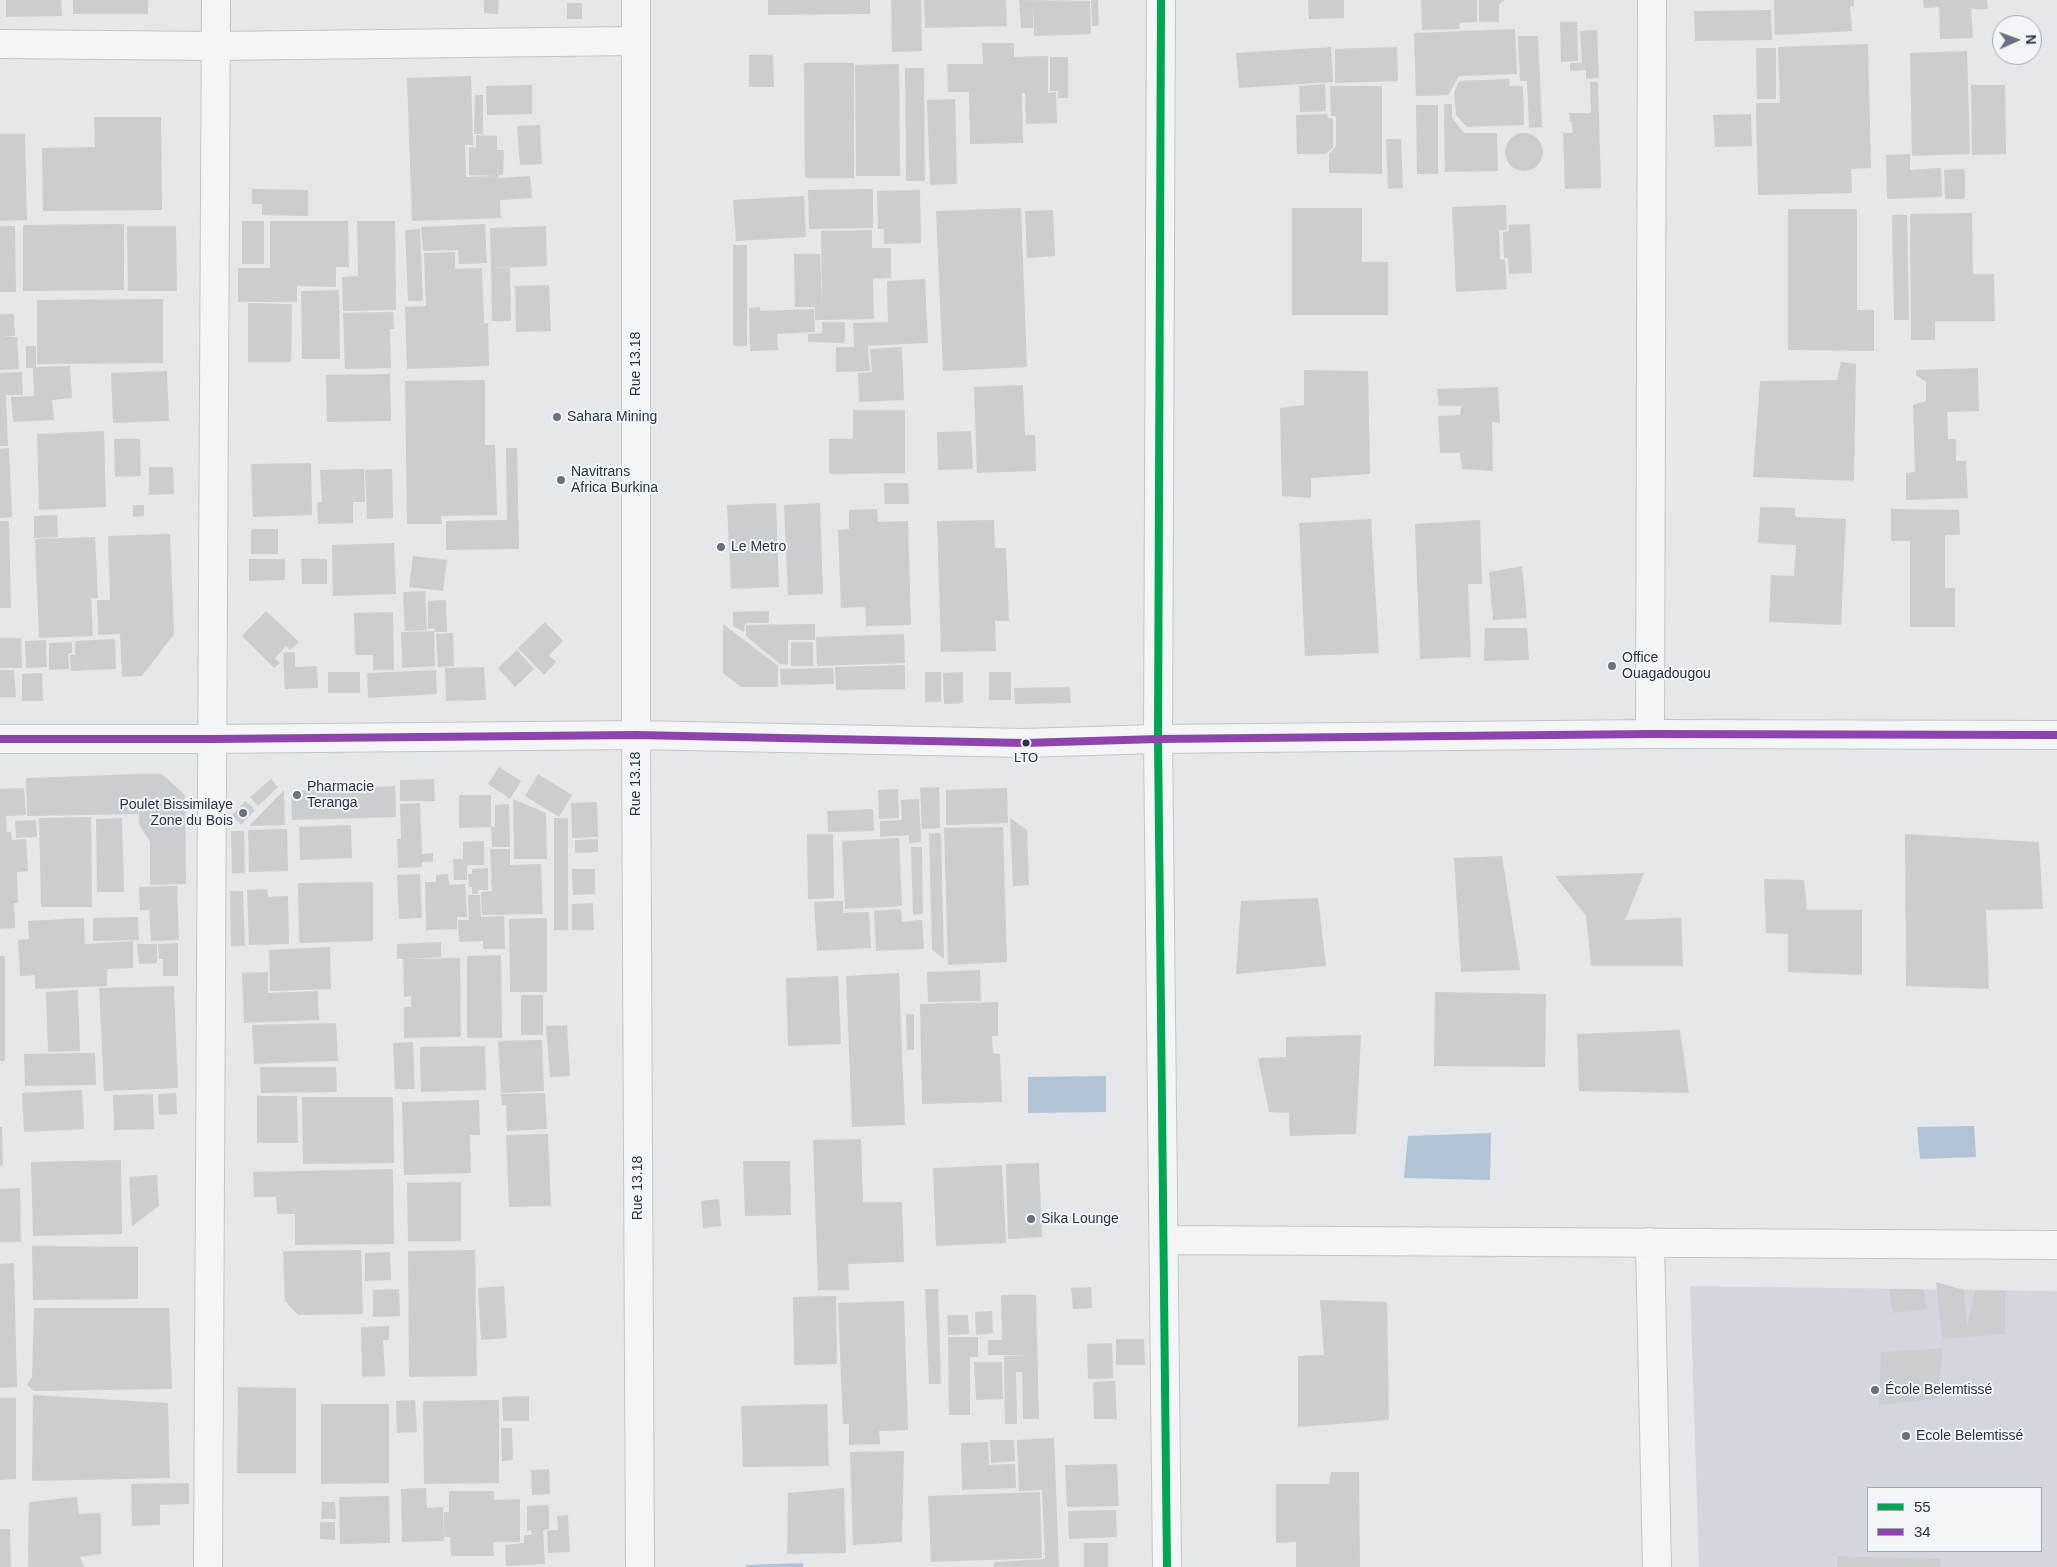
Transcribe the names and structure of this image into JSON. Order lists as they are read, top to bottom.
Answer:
{
  "streets": {
    "street": ["Rue 13.18"]
  },
  "places": [
    "Sahara Mining",
    "Navitrans Africa Burkina",
    "Le Metro",
    "Office Ouagadougou",
    "LTO",
    "Pharmacie Teranga",
    "Poulet Bissimilaye Zone du Bois",
    "Sika Lounge",
    "École Belemtissé",
    "Ecole Belemtissé"
  ],
  "lines": ["transit line 55", "transit line 34"],
  "legend": ["55", "34"],
  "north": "right"
}
